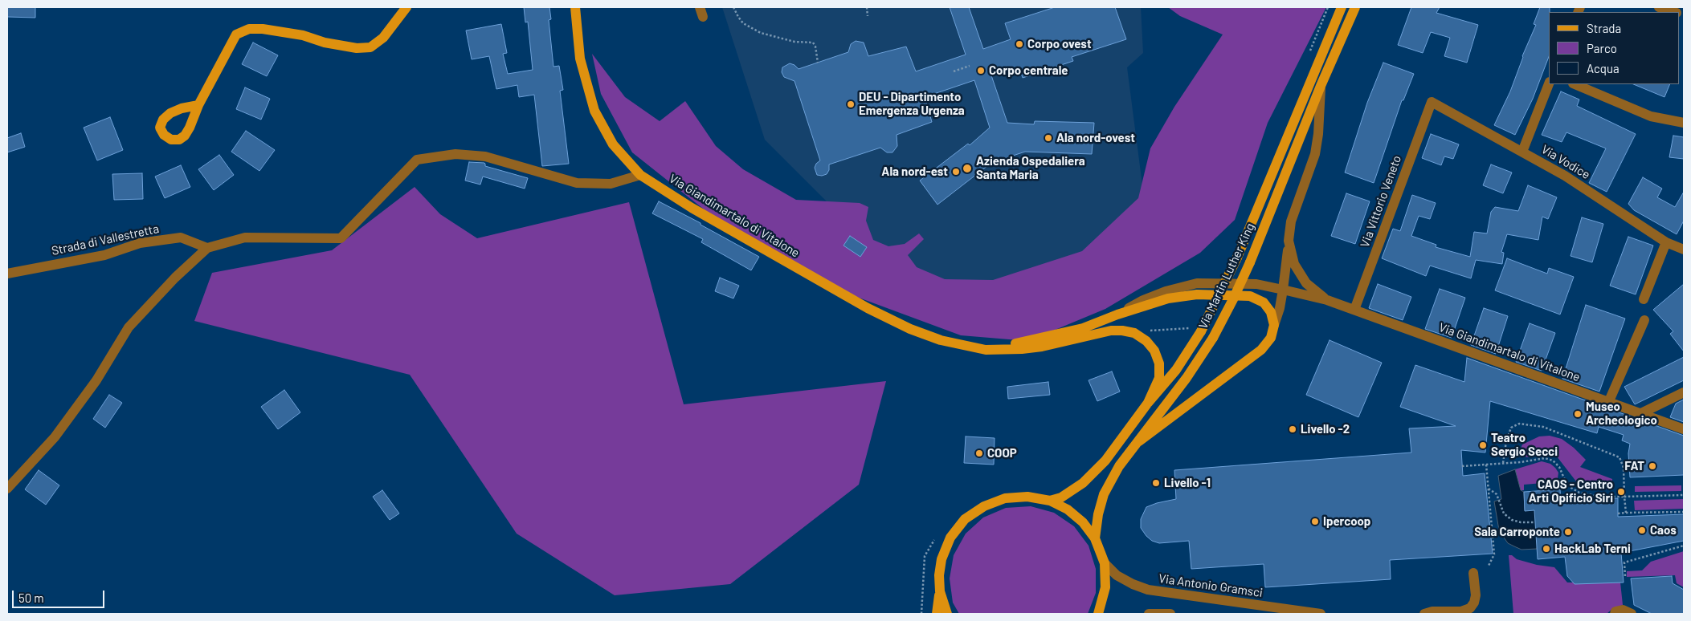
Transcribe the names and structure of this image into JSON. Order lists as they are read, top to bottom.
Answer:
{
  "streets": {
    "main road": ["Via Giandimartalo di Vitalone", "Via Martin Luther King"],
    "street": [
      "Via Vodice",
      "Via Vittorio Veneto",
      "Strada di Vallestretta",
      "Via Antonio Gramsci"
    ]
  },
  "crossings": [
    ["Via Vodice", "Via Vittorio Veneto"],
    ["Via Vittorio Veneto", "Via Giandimartalo di Vitalone"],
    ["Via Giandimartalo di Vitalone", "Via Martin Luther King"]
  ],
  "places": [
    "Corpo ovest",
    "Corpo centrale",
    "DEU - Dipartimento Emergenza Urgenza",
    "Ala nord-ovest",
    "Azienda Ospedaliera Santa Maria",
    "Ala nord-est",
    "Museo Archeologico",
    "Livello -2",
    "Teatro Sergio Secci",
    "COOP",
    "FAT",
    "Livello -1",
    "CAOS - Centro Arti Opificio Siri",
    "Ipercoop",
    "Caos",
    "Sala Carroponte",
    "HackLab Terni"
  ],
  "legend": ["Strada", "Parco", "Acqua"],
  "scale_bar": "50 m"
}
